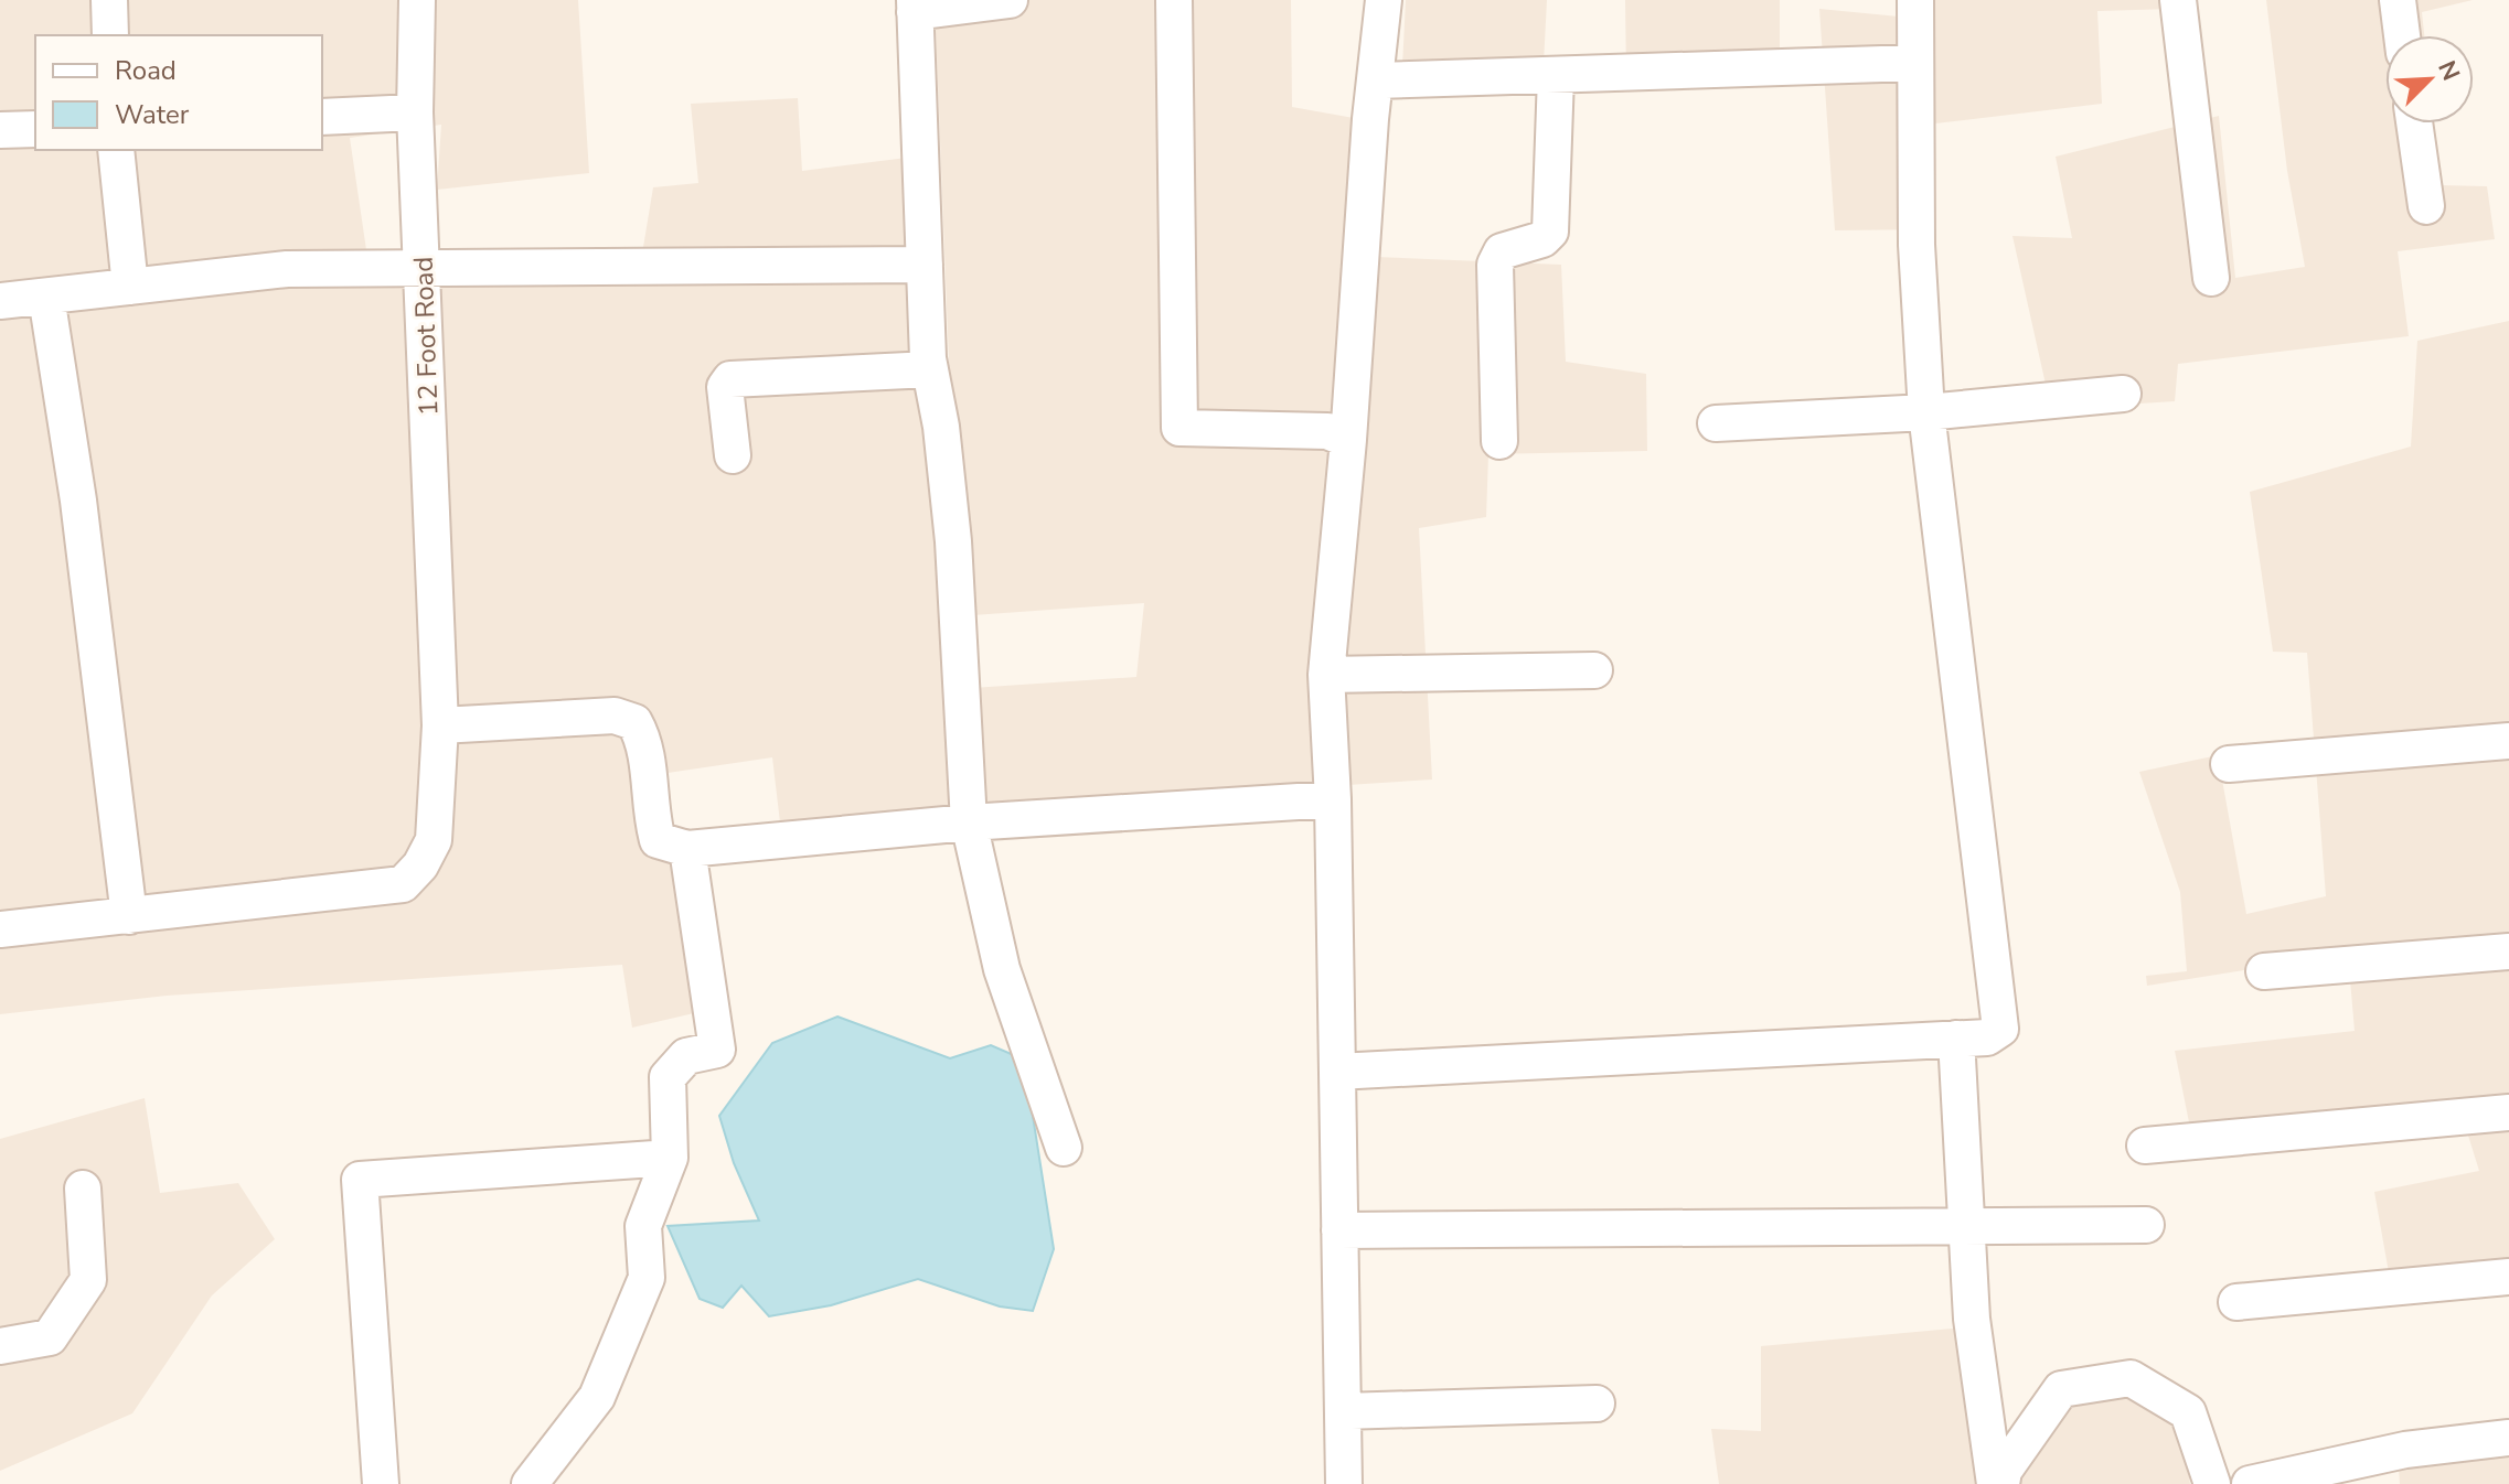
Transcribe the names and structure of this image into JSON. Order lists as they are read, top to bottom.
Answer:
{
  "streets": {
    "street": ["12 Foot Road"]
  },
  "legend": ["Road", "Water"],
  "north": "top right"
}
